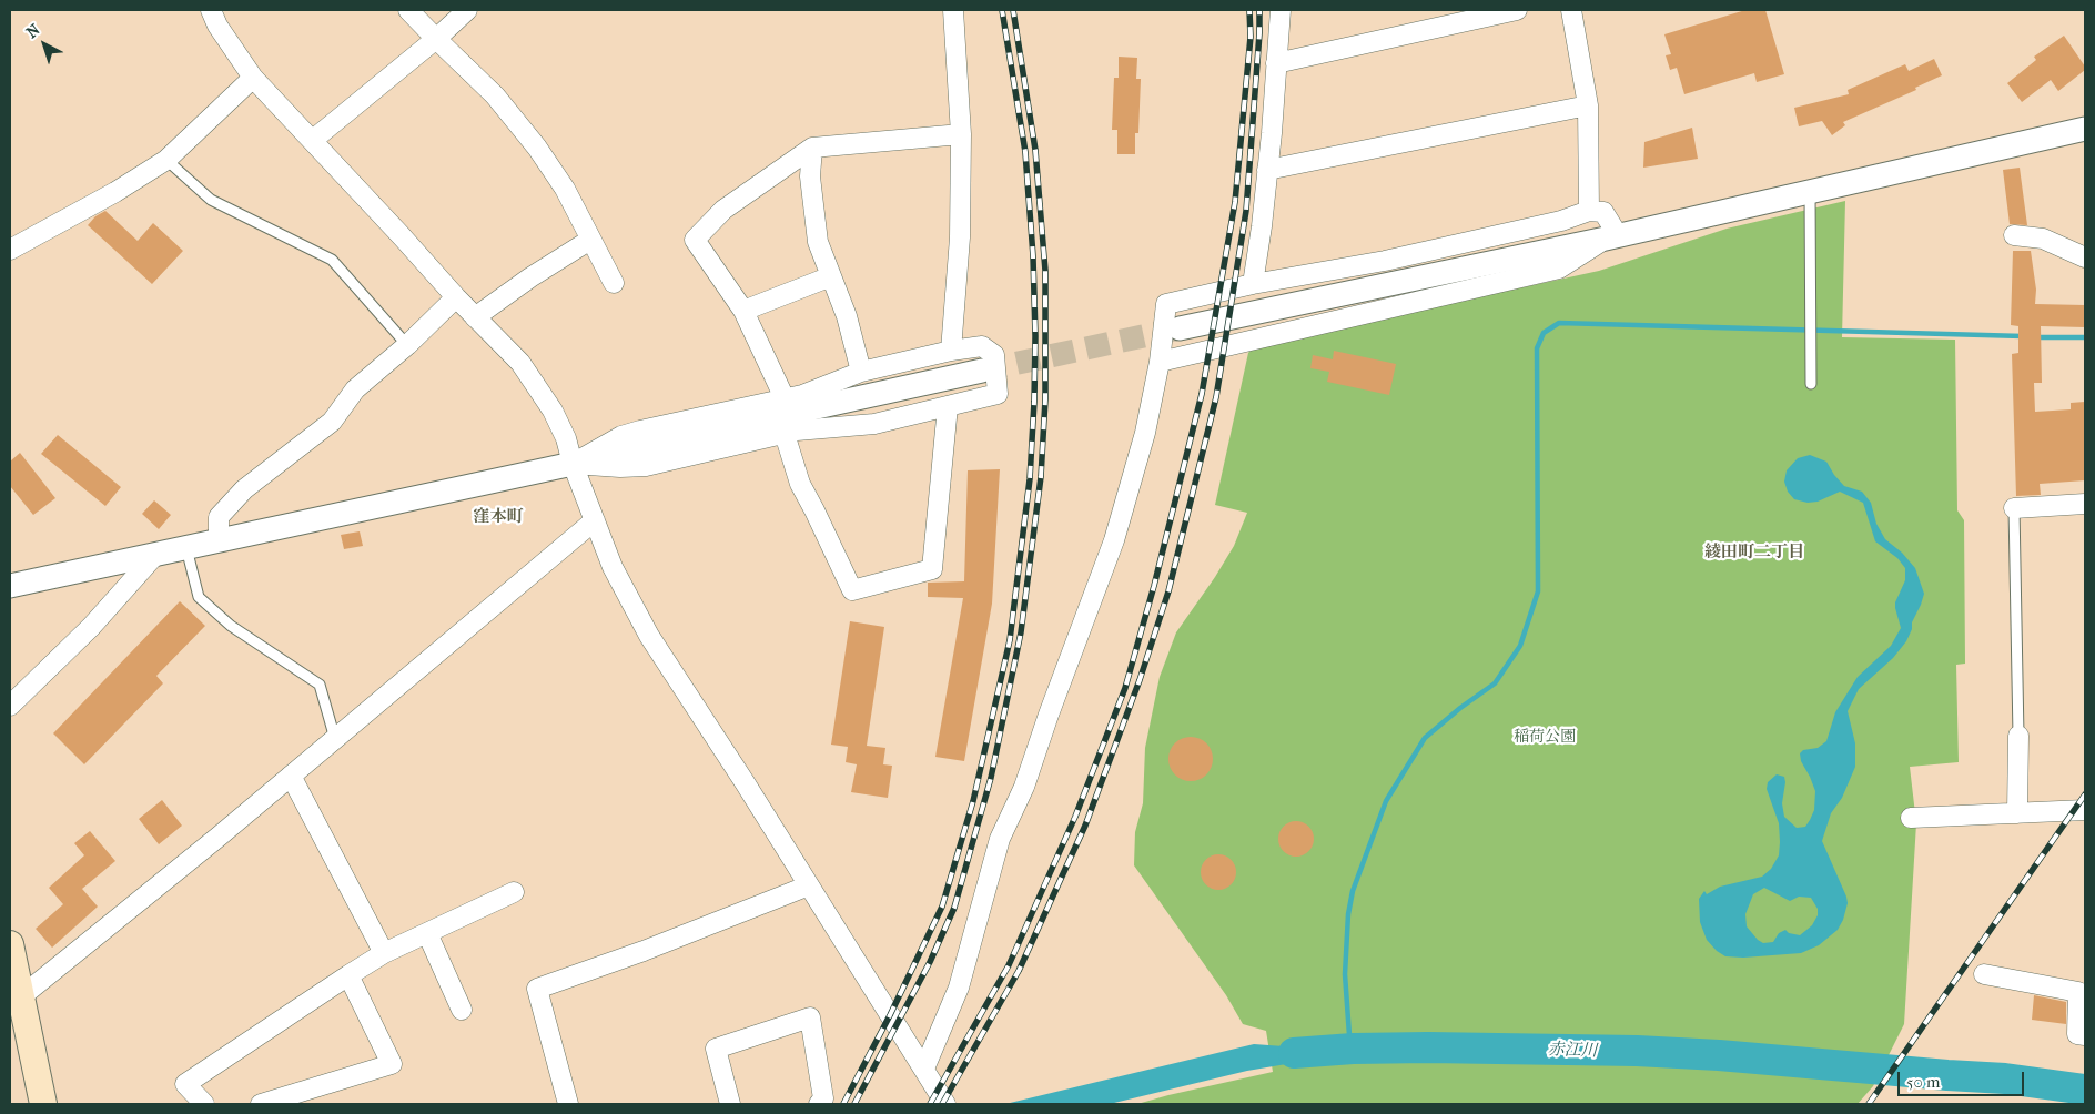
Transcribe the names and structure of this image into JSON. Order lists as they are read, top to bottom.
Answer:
{
  "districts": ["窪本町", "綾田町二丁目"],
  "water": ["赤江川"],
  "parks": ["稲荷公園"],
  "scale_bar": "50 m",
  "north": "top left"
}
